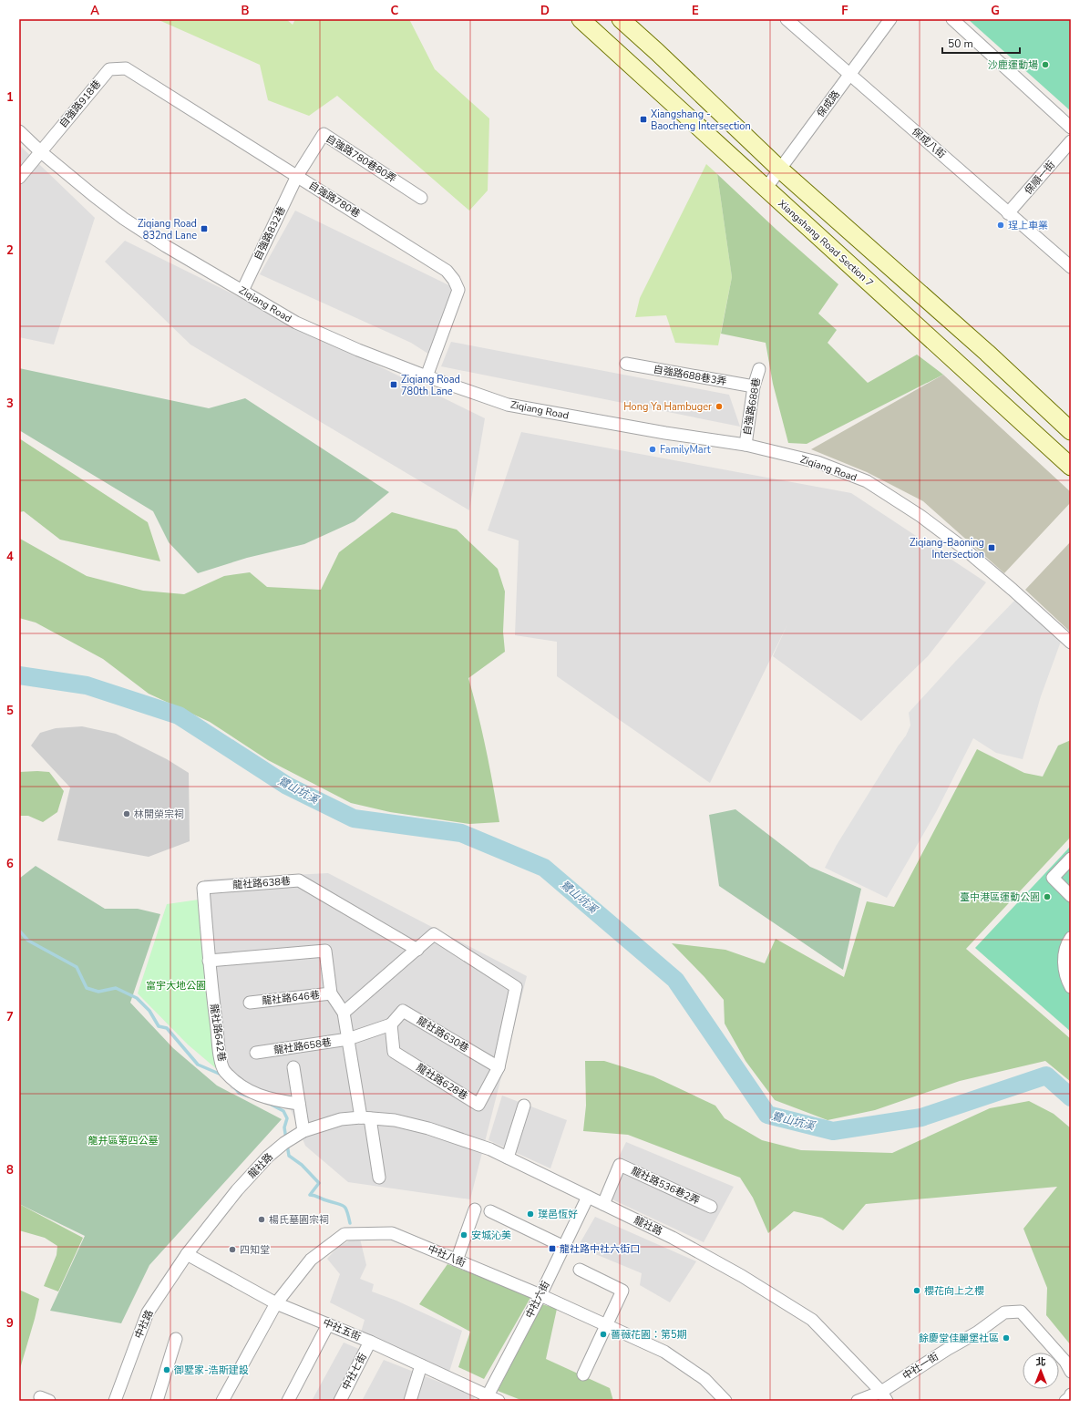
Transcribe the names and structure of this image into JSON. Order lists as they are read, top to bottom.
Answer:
{
  "streets": {
    "main road": ["Xiangshang Road Section 7"],
    "street": [
      "自強路918巷",
      "保成路",
      "保成八街",
      "自強路780巷80弄",
      "保順一街",
      "自強路780巷",
      "自強路832巷",
      "Ziqiang Road",
      "自強路688巷3弄",
      "自強路688巷",
      "龍社路638巷",
      "龍社路646巷",
      "龍社路642巷",
      "龍社路630巷",
      "龍社路658巷",
      "龍社路628巷",
      "龍社路",
      "龍社路536巷2弄",
      "中社八街",
      "中社六街",
      "中社路",
      "中社五街",
      "中社一街",
      "中社七街"
    ]
  },
  "crossings": [
    ["自強路918巷", "自強路780巷"],
    ["自強路918巷", "Ziqiang Road"],
    ["保成路", "保成八街"],
    ["保成路", "Xiangshang Road Section 7"],
    ["保成八街", "保順一街"],
    ["自強路780巷80弄", "自強路780巷"],
    ["自強路780巷80弄", "自強路832巷"],
    ["自強路780巷", "自強路832巷"],
    ["自強路780巷", "Ziqiang Road"],
    ["自強路832巷", "Ziqiang Road"],
    ["Ziqiang Road", "自強路688巷"],
    ["自強路688巷3弄", "自強路688巷"],
    ["龍社路638巷", "龍社路642巷"],
    ["龍社路630巷", "龍社路628巷"],
    ["龍社路", "龍社路536巷2弄"],
    ["龍社路", "中社六街"],
    ["龍社路", "中社路"],
    ["龍社路", "中社五街"],
    ["龍社路", "中社一街"],
    ["中社八街", "中社六街"],
    ["中社八街", "中社五街"],
    ["中社六街", "中社五街"],
    ["中社路", "中社五街"],
    ["中社五街", "中社七街"]
  ],
  "water": ["鷺山坑溪"],
  "parks": ["富宇大地公園", "龍井區第四公墓"],
  "places": {
    "other": [
      "沙鹿運動場",
      "珵上車業",
      "Hong Ya Hambuger",
      "FamilyMart",
      "林開榮宗祠",
      "臺中港區運動公園",
      "璞邑恆好",
      "楊氏墓園宗祠",
      "安城沁美",
      "四知堂",
      "櫻花向上之櫻",
      "薔薇花園：第5期",
      "餘慶堂佳麗堡社區",
      "御墅家-浩斯建設"
    ],
    "transit": [
      "Xiangshang - Baocheng Intersection",
      "Ziqiang Road 832nd Lane",
      "Ziqiang Road 780th Lane",
      "Ziqiang-Baoning Intersection",
      "龍社路中社六街口"
    ]
  },
  "scale_bar": "50 m",
  "north": "top",
  "grid": {
    "columns": [
      "A",
      "B",
      "C",
      "D",
      "E",
      "F",
      "G"
    ],
    "rows": [
      "1",
      "2",
      "3",
      "4",
      "5",
      "6",
      "7",
      "8",
      "9"
    ]
  }
}
